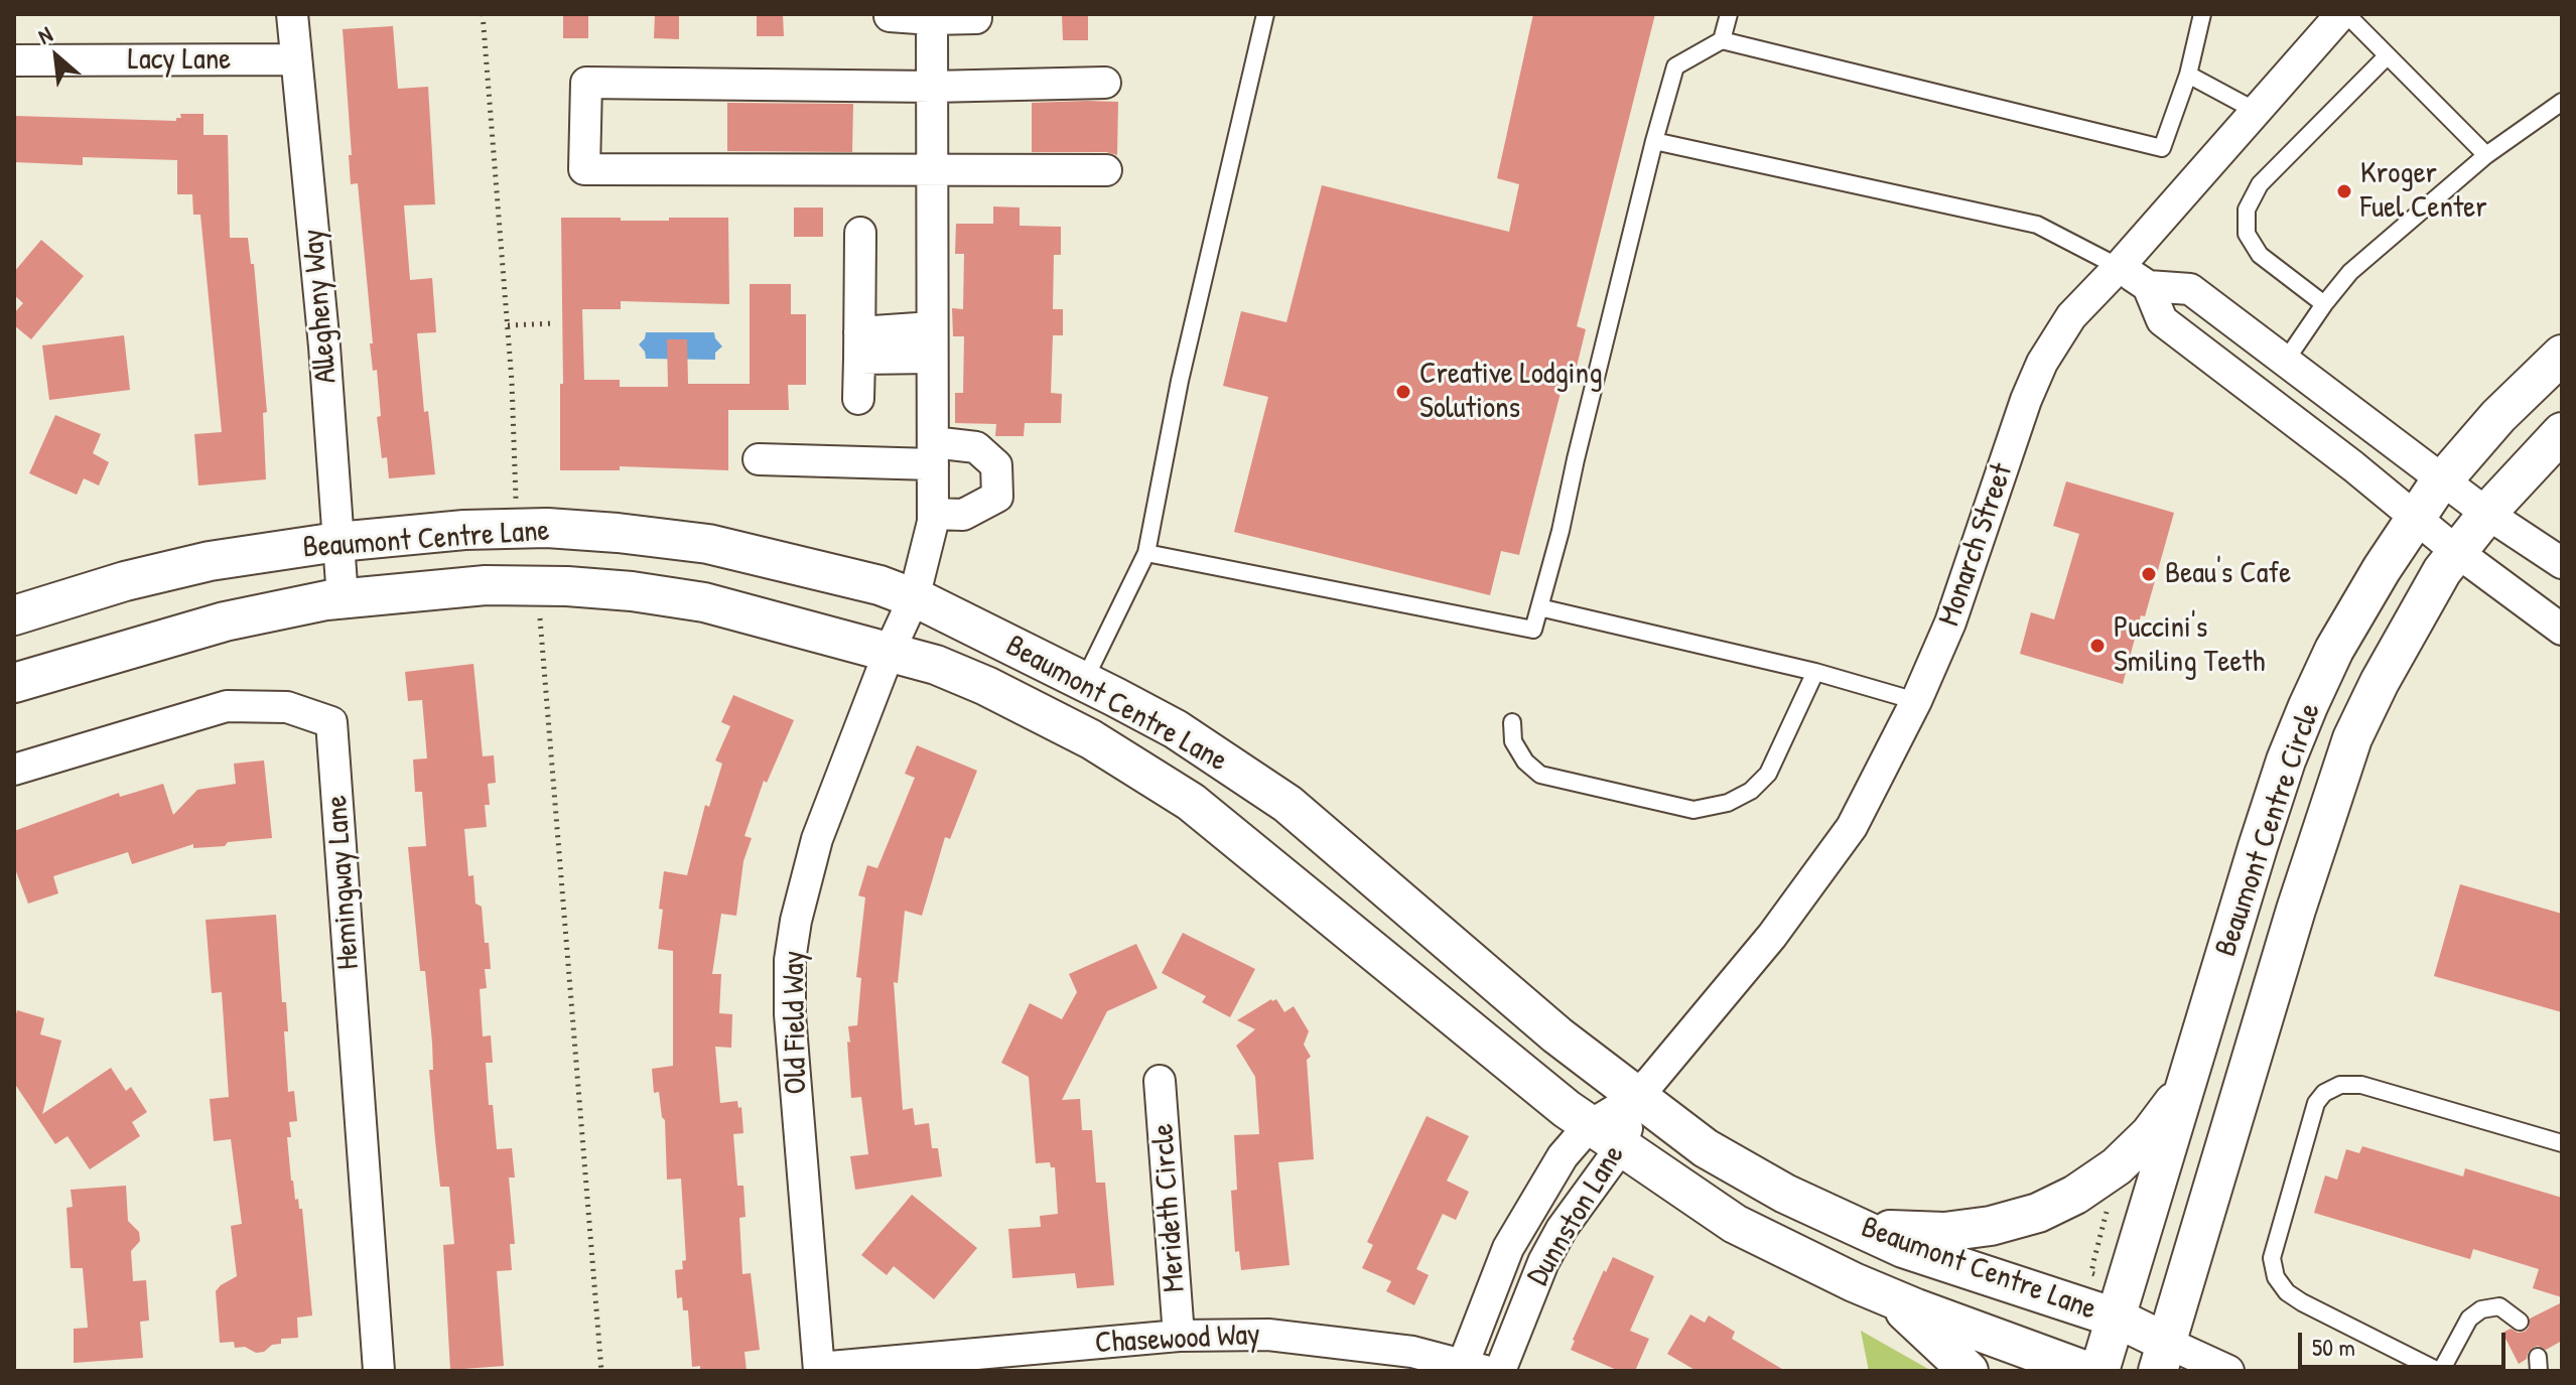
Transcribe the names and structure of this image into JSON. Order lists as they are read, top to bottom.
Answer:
{
  "streets": {
    "street": [
      "Lacy Lane",
      "Allegheny Way",
      "Beaumont Centre Lane",
      "Monarch Street",
      "Beaumont Centre Circle",
      "Hemingway Lane",
      "Old Field Way",
      "Merideth Circle",
      "Dunnston Lane",
      "Chasewood Way"
    ]
  },
  "crossings": [
    ["Lacy Lane", "Allegheny Way"],
    ["Allegheny Way", "Beaumont Centre Lane"],
    ["Beaumont Centre Lane", "Monarch Street"],
    ["Beaumont Centre Lane", "Beaumont Centre Circle"],
    ["Beaumont Centre Lane", "Old Field Way"],
    ["Beaumont Centre Lane", "Dunnston Lane"],
    ["Monarch Street", "Dunnston Lane"],
    ["Old Field Way", "Chasewood Way"],
    ["Merideth Circle", "Chasewood Way"],
    ["Dunnston Lane", "Chasewood Way"]
  ],
  "places": [
    "Kroger Fuel Center",
    "Creative Lodging Solutions",
    "Beau's Cafe",
    "Puccini's Smiling Teeth"
  ],
  "scale_bar": "50 m",
  "north": "top left"
}
